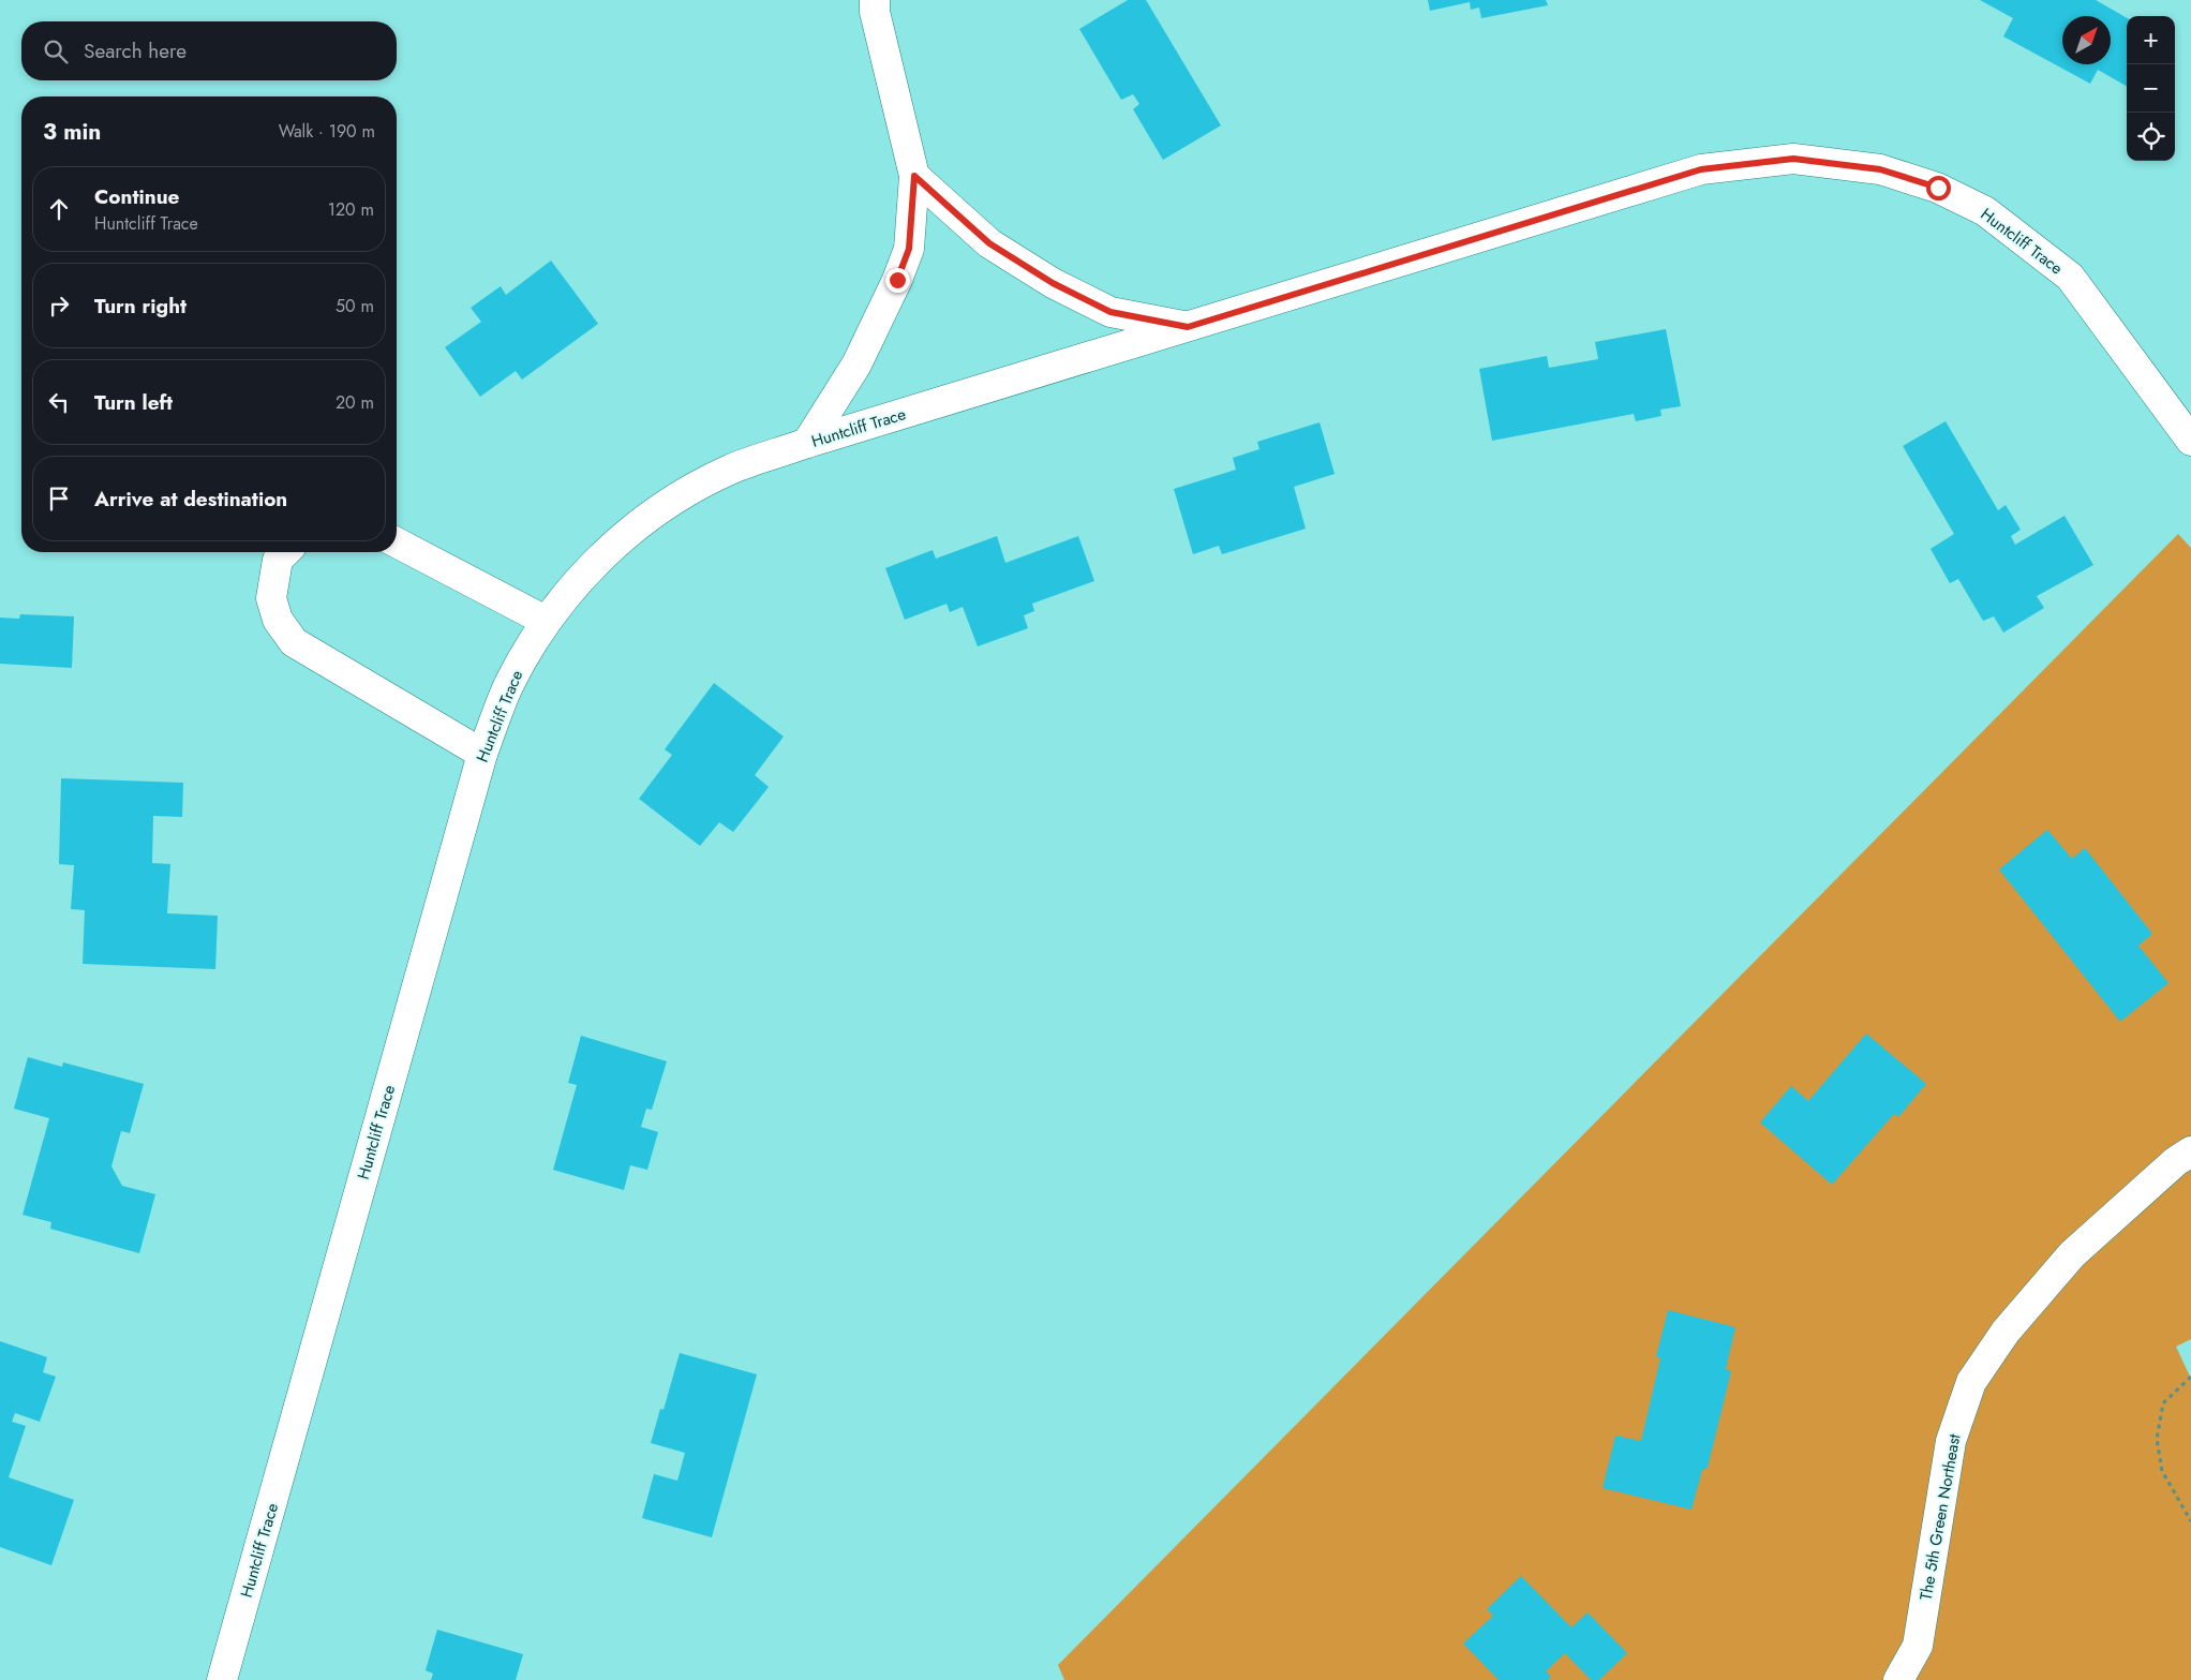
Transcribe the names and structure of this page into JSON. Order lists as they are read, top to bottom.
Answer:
{
  "streets": {
    "street": ["Huntcliff Trace", "The 5th Green Northeast"]
  },
  "north": "top right",
  "page": {
    "map_buttons": ["+", "−"],
    "search": "Search here",
    "heading": ["3 min", "Walk · 190 m"],
    "list": [
      ["Continue", "Huntcliff Trace", "120 m"],
      ["Turn right", "50 m"],
      ["Turn left", "20 m"],
      "Arrive at destination"
    ]
  }
}
